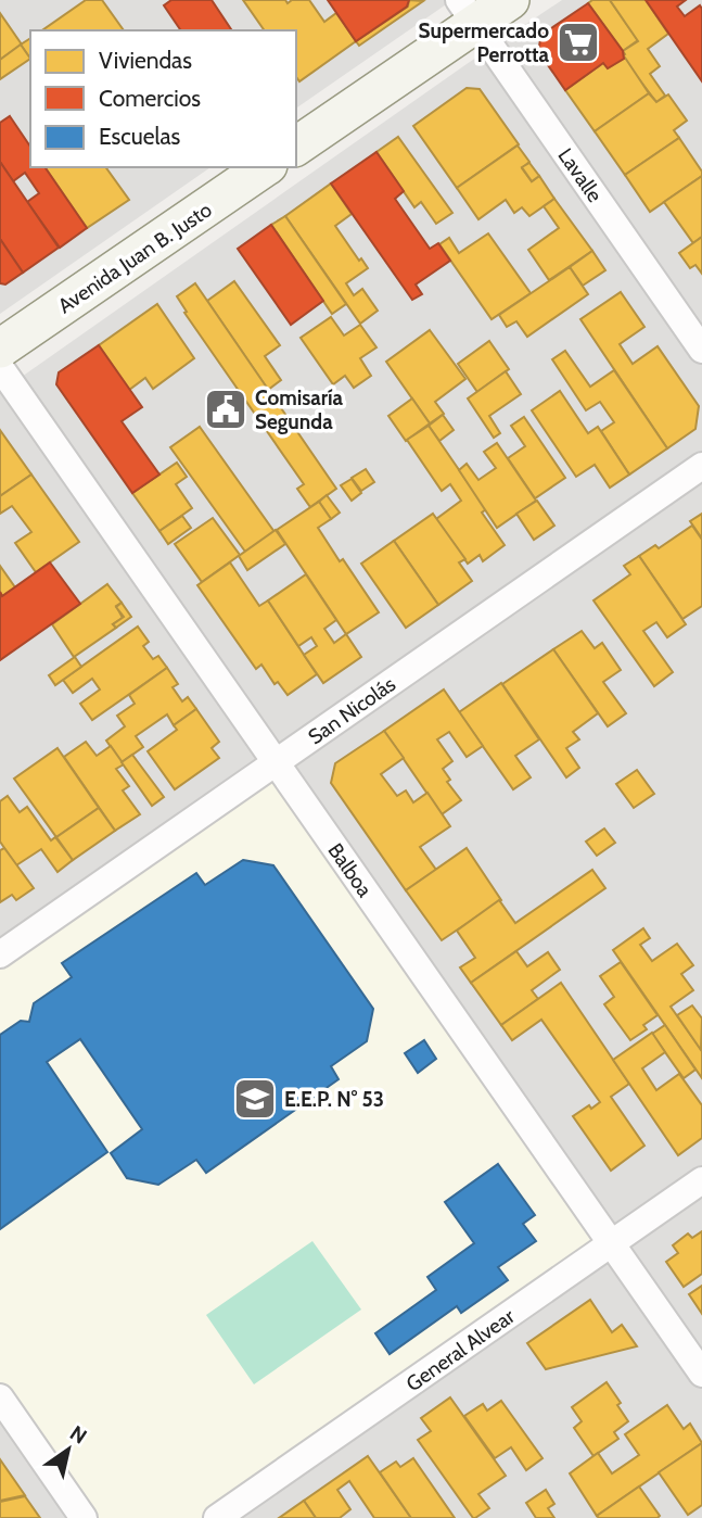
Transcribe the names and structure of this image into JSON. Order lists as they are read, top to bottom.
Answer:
{
  "streets": {
    "main road": ["Avenida Juan B. Justo"],
    "street": [
      "Lavalle",
      "San Nicolás",
      "Balboa",
      "General Alvear"
    ]
  },
  "crossings": [
    ["San Nicolás", "Balboa"],
    ["Balboa", "General Alvear"]
  ],
  "places": {
    "supermarket": ["Supermercado Perrotta"],
    "public building": ["Comisaría Segunda"],
    "school or university": ["E.E.P. N° 53"]
  },
  "legend": ["Viviendas", "Comercios", "Escuelas"],
  "north": "top right"
}
